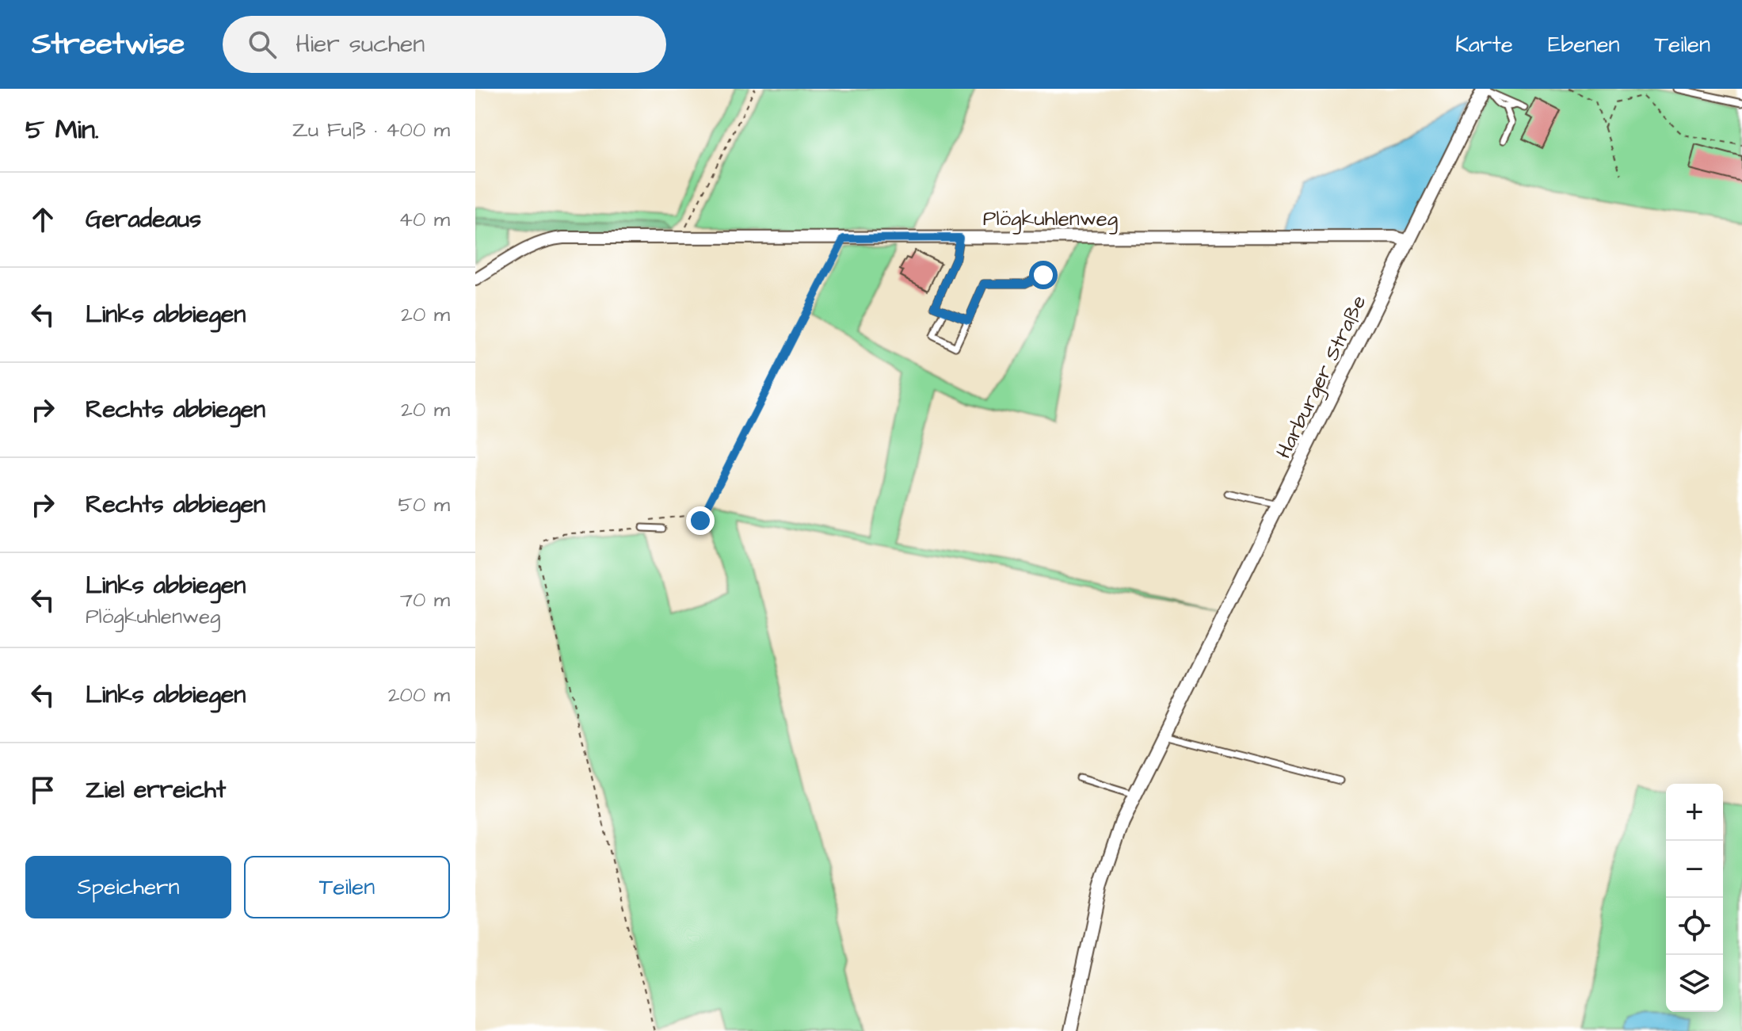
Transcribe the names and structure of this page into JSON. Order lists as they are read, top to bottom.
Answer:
{
  "streets": {
    "street": ["Plögkuhlenweg", "Harburger Straße"]
  },
  "crossings": [
    ["Plögkuhlenweg", "Harburger Straße"]
  ],
  "page": {
    "header": "Streetwise",
    "search": "Hier suchen",
    "nav": ["Karte", "Ebenen", "Teilen"],
    "heading": ["5 Min.", "Zu Fuß · 400 m"],
    "list": [
      ["Geradeaus", "40 m"],
      ["Links abbiegen", "20 m"],
      ["Rechts abbiegen", "20 m"],
      ["Rechts abbiegen", "50 m"],
      ["Links abbiegen", "Plögkuhlenweg", "70 m"],
      ["Links abbiegen", "200 m"],
      "Ziel erreicht"
    ],
    "map_buttons": ["+", "−"],
    "buttons": ["Speichern", "Teilen"]
  }
}
